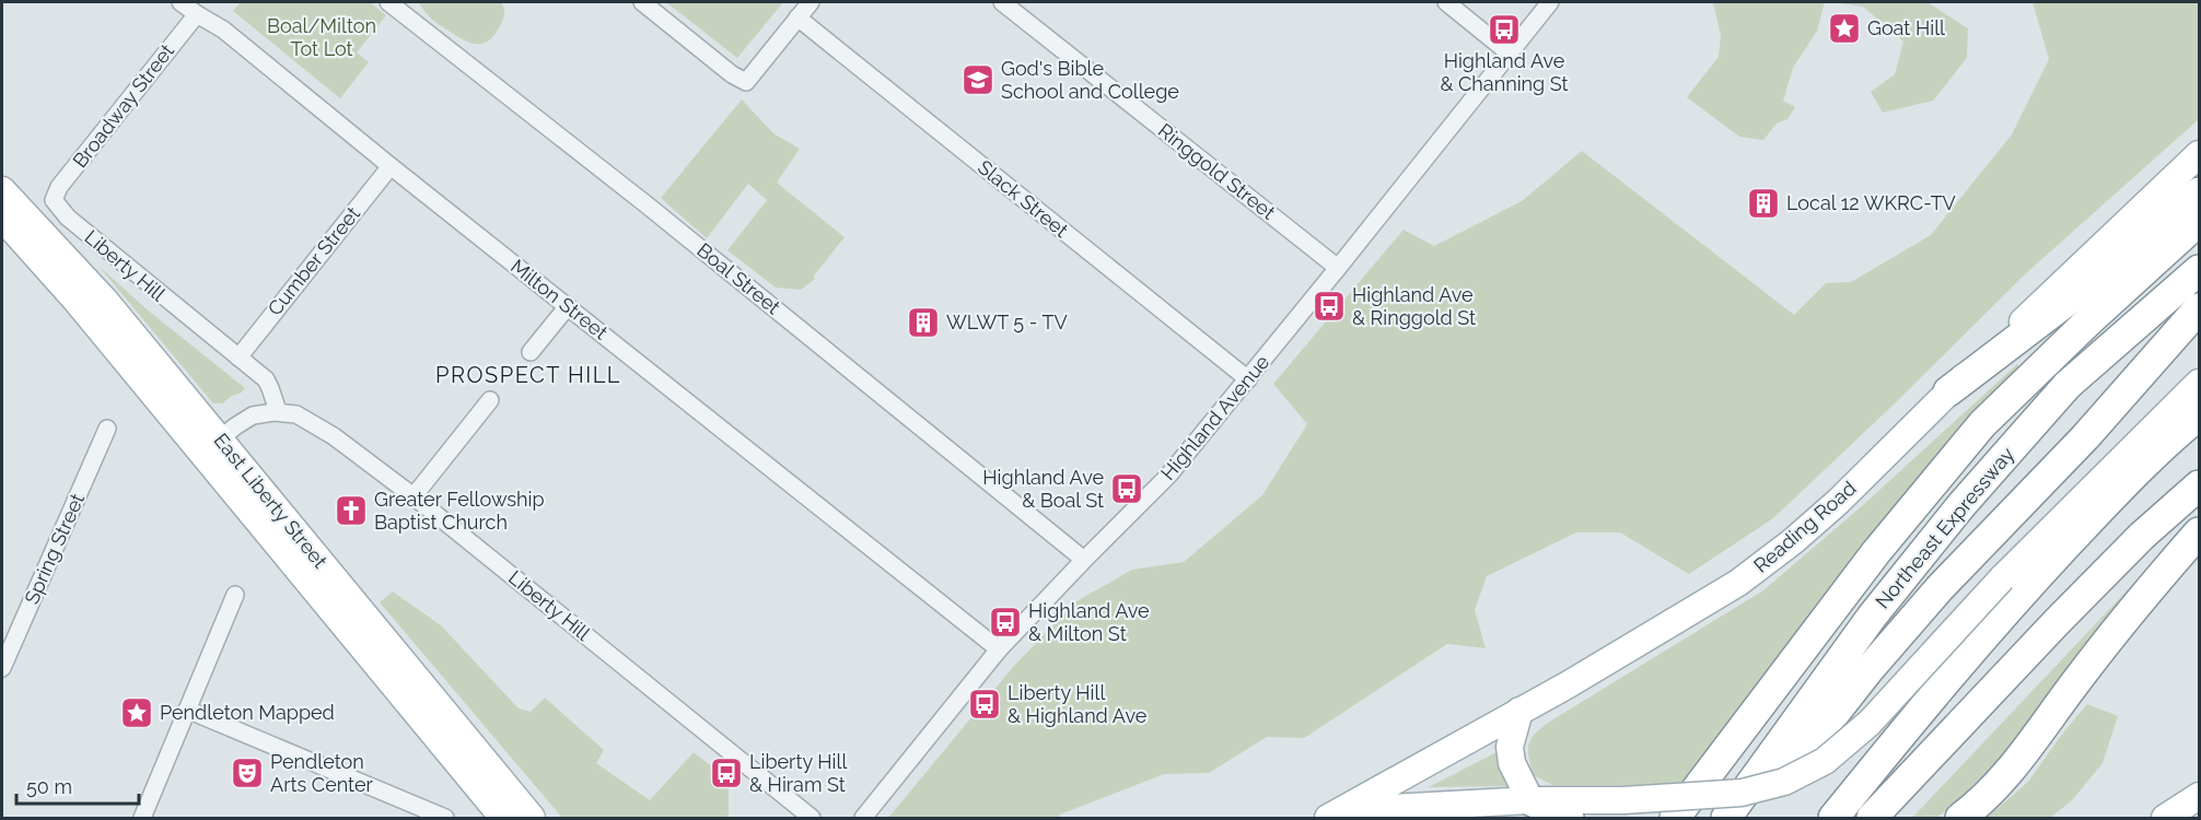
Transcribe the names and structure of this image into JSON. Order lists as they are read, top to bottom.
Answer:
{
  "streets": {
    "highway": ["Northeast Expressway"],
    "main road": ["East Liberty Street", "Reading Road"],
    "street": [
      "Broadway Street",
      "Ringgold Street",
      "Slack Street",
      "Cumber Street",
      "Liberty Hill",
      "Boal Street",
      "Milton Street",
      "Highland Avenue",
      "Spring Street"
    ]
  },
  "crossings": [
    ["Broadway Street", "Liberty Hill"],
    ["Broadway Street", "Milton Street"],
    ["Ringgold Street", "Highland Avenue"],
    ["Slack Street", "Highland Avenue"],
    ["Cumber Street", "Liberty Hill"],
    ["Cumber Street", "Milton Street"],
    ["Boal Street", "Highland Avenue"],
    ["Milton Street", "Highland Avenue"]
  ],
  "districts": ["PROSPECT HILL"],
  "parks": ["Boal/Milton Tot Lot"],
  "places": {
    "place": ["Goat Hill", "Pendleton Mapped"],
    "bus stop": [
      "Highland Ave & Channing St",
      "Highland Ave & Ringgold St",
      "Highland Ave & Boal St",
      "Highland Ave & Milton St",
      "Liberty Hill & Highland Ave",
      "Liberty Hill & Hiram St"
    ],
    "school or university": ["God's Bible School and College"],
    "building": ["Local 12 WKRC-TV", "WLWT 5 - TV"],
    "church": ["Greater Fellowship Baptist Church"],
    "theatre": ["Pendleton Arts Center"]
  },
  "scale_bar": "50 m"
}
